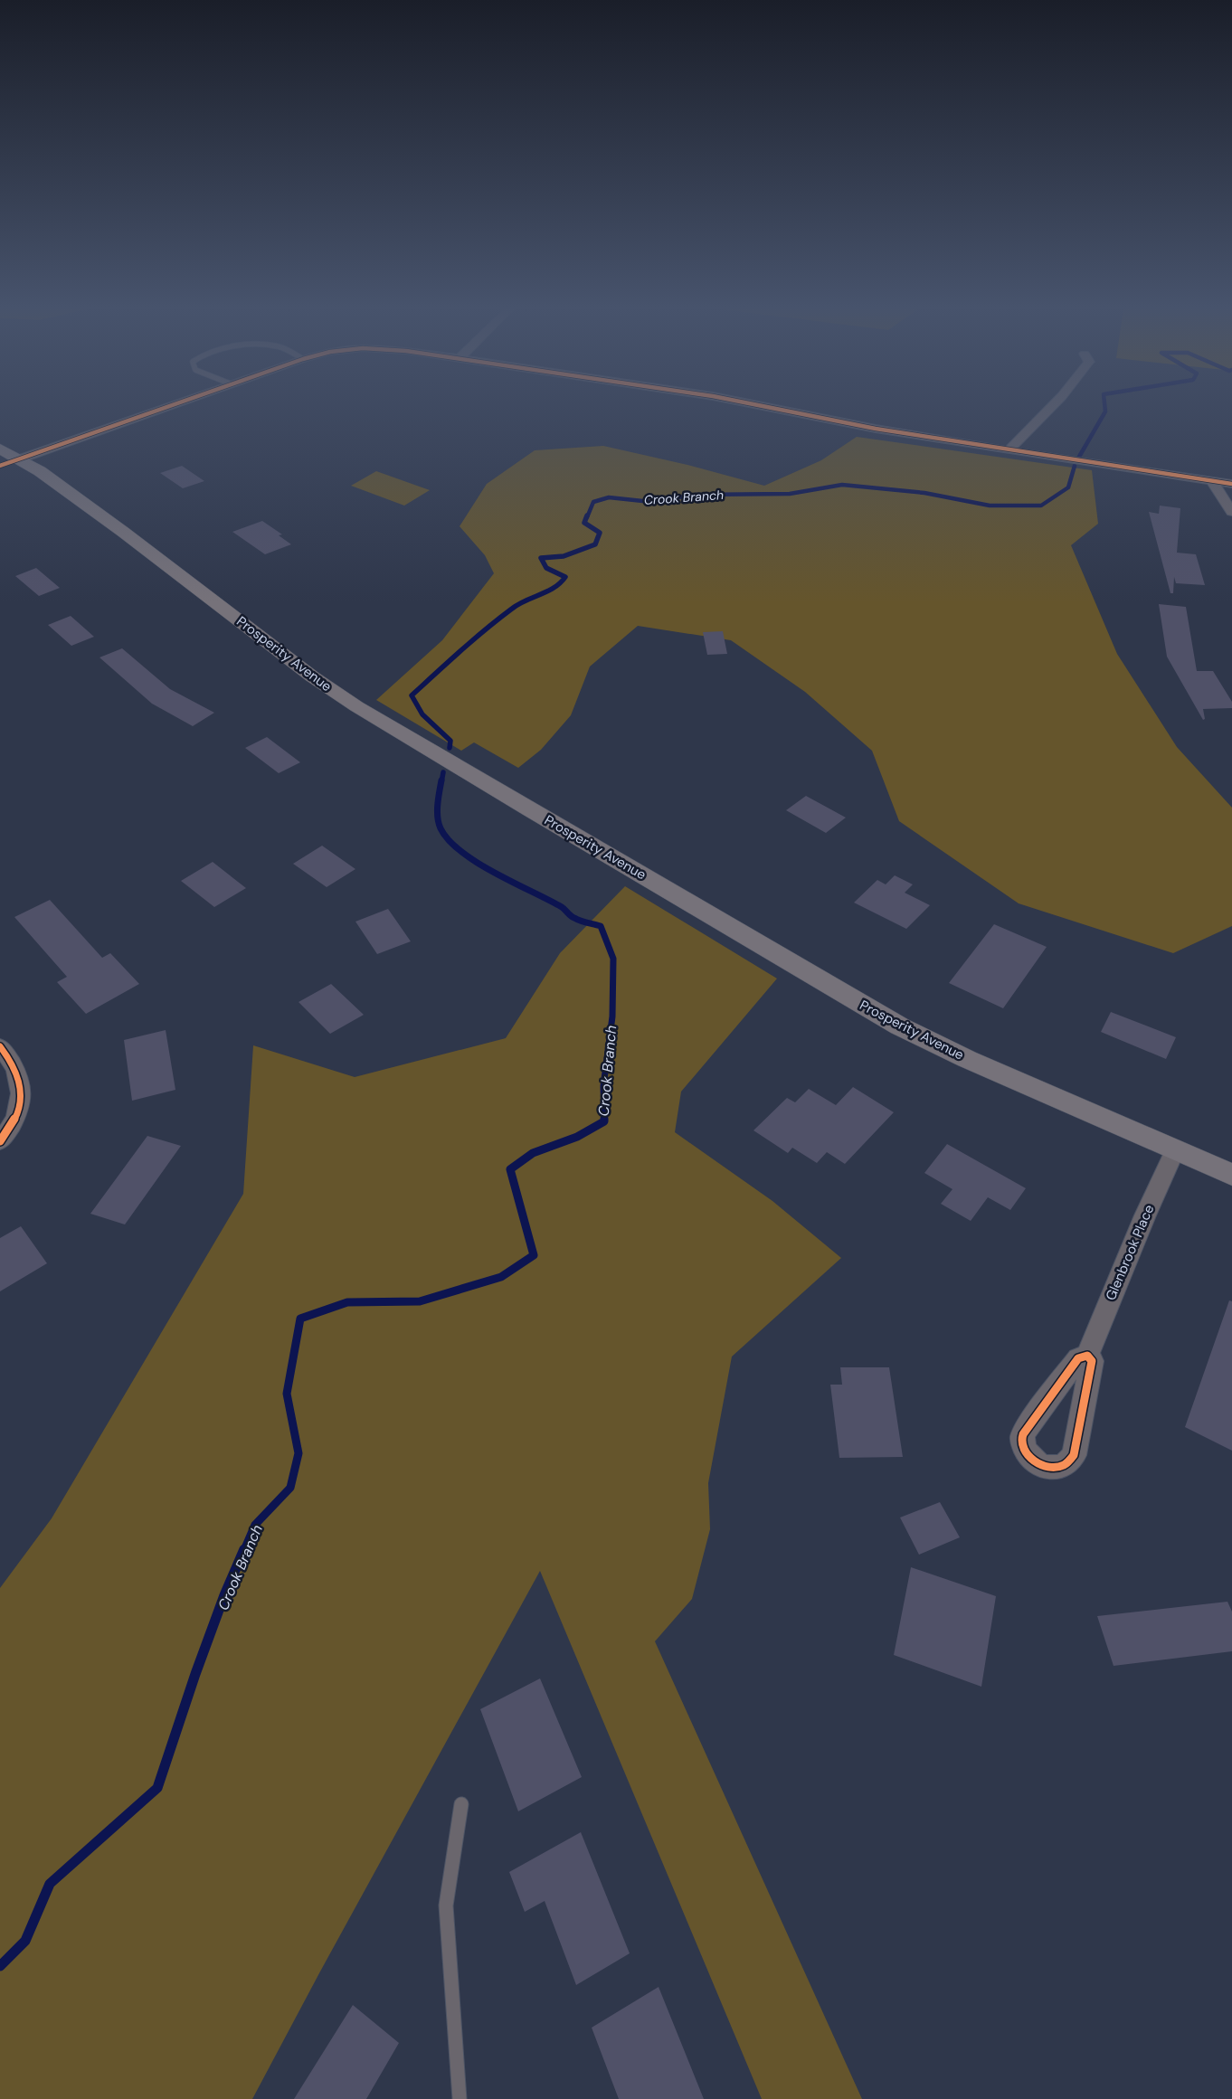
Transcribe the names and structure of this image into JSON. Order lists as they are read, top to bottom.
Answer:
{
  "streets": {
    "main road": ["Prosperity Avenue"],
    "street": ["Glenbrook Place"]
  },
  "crossings": [
    ["Prosperity Avenue", "Glenbrook Place"]
  ],
  "water": ["Crook Branch"]
}
